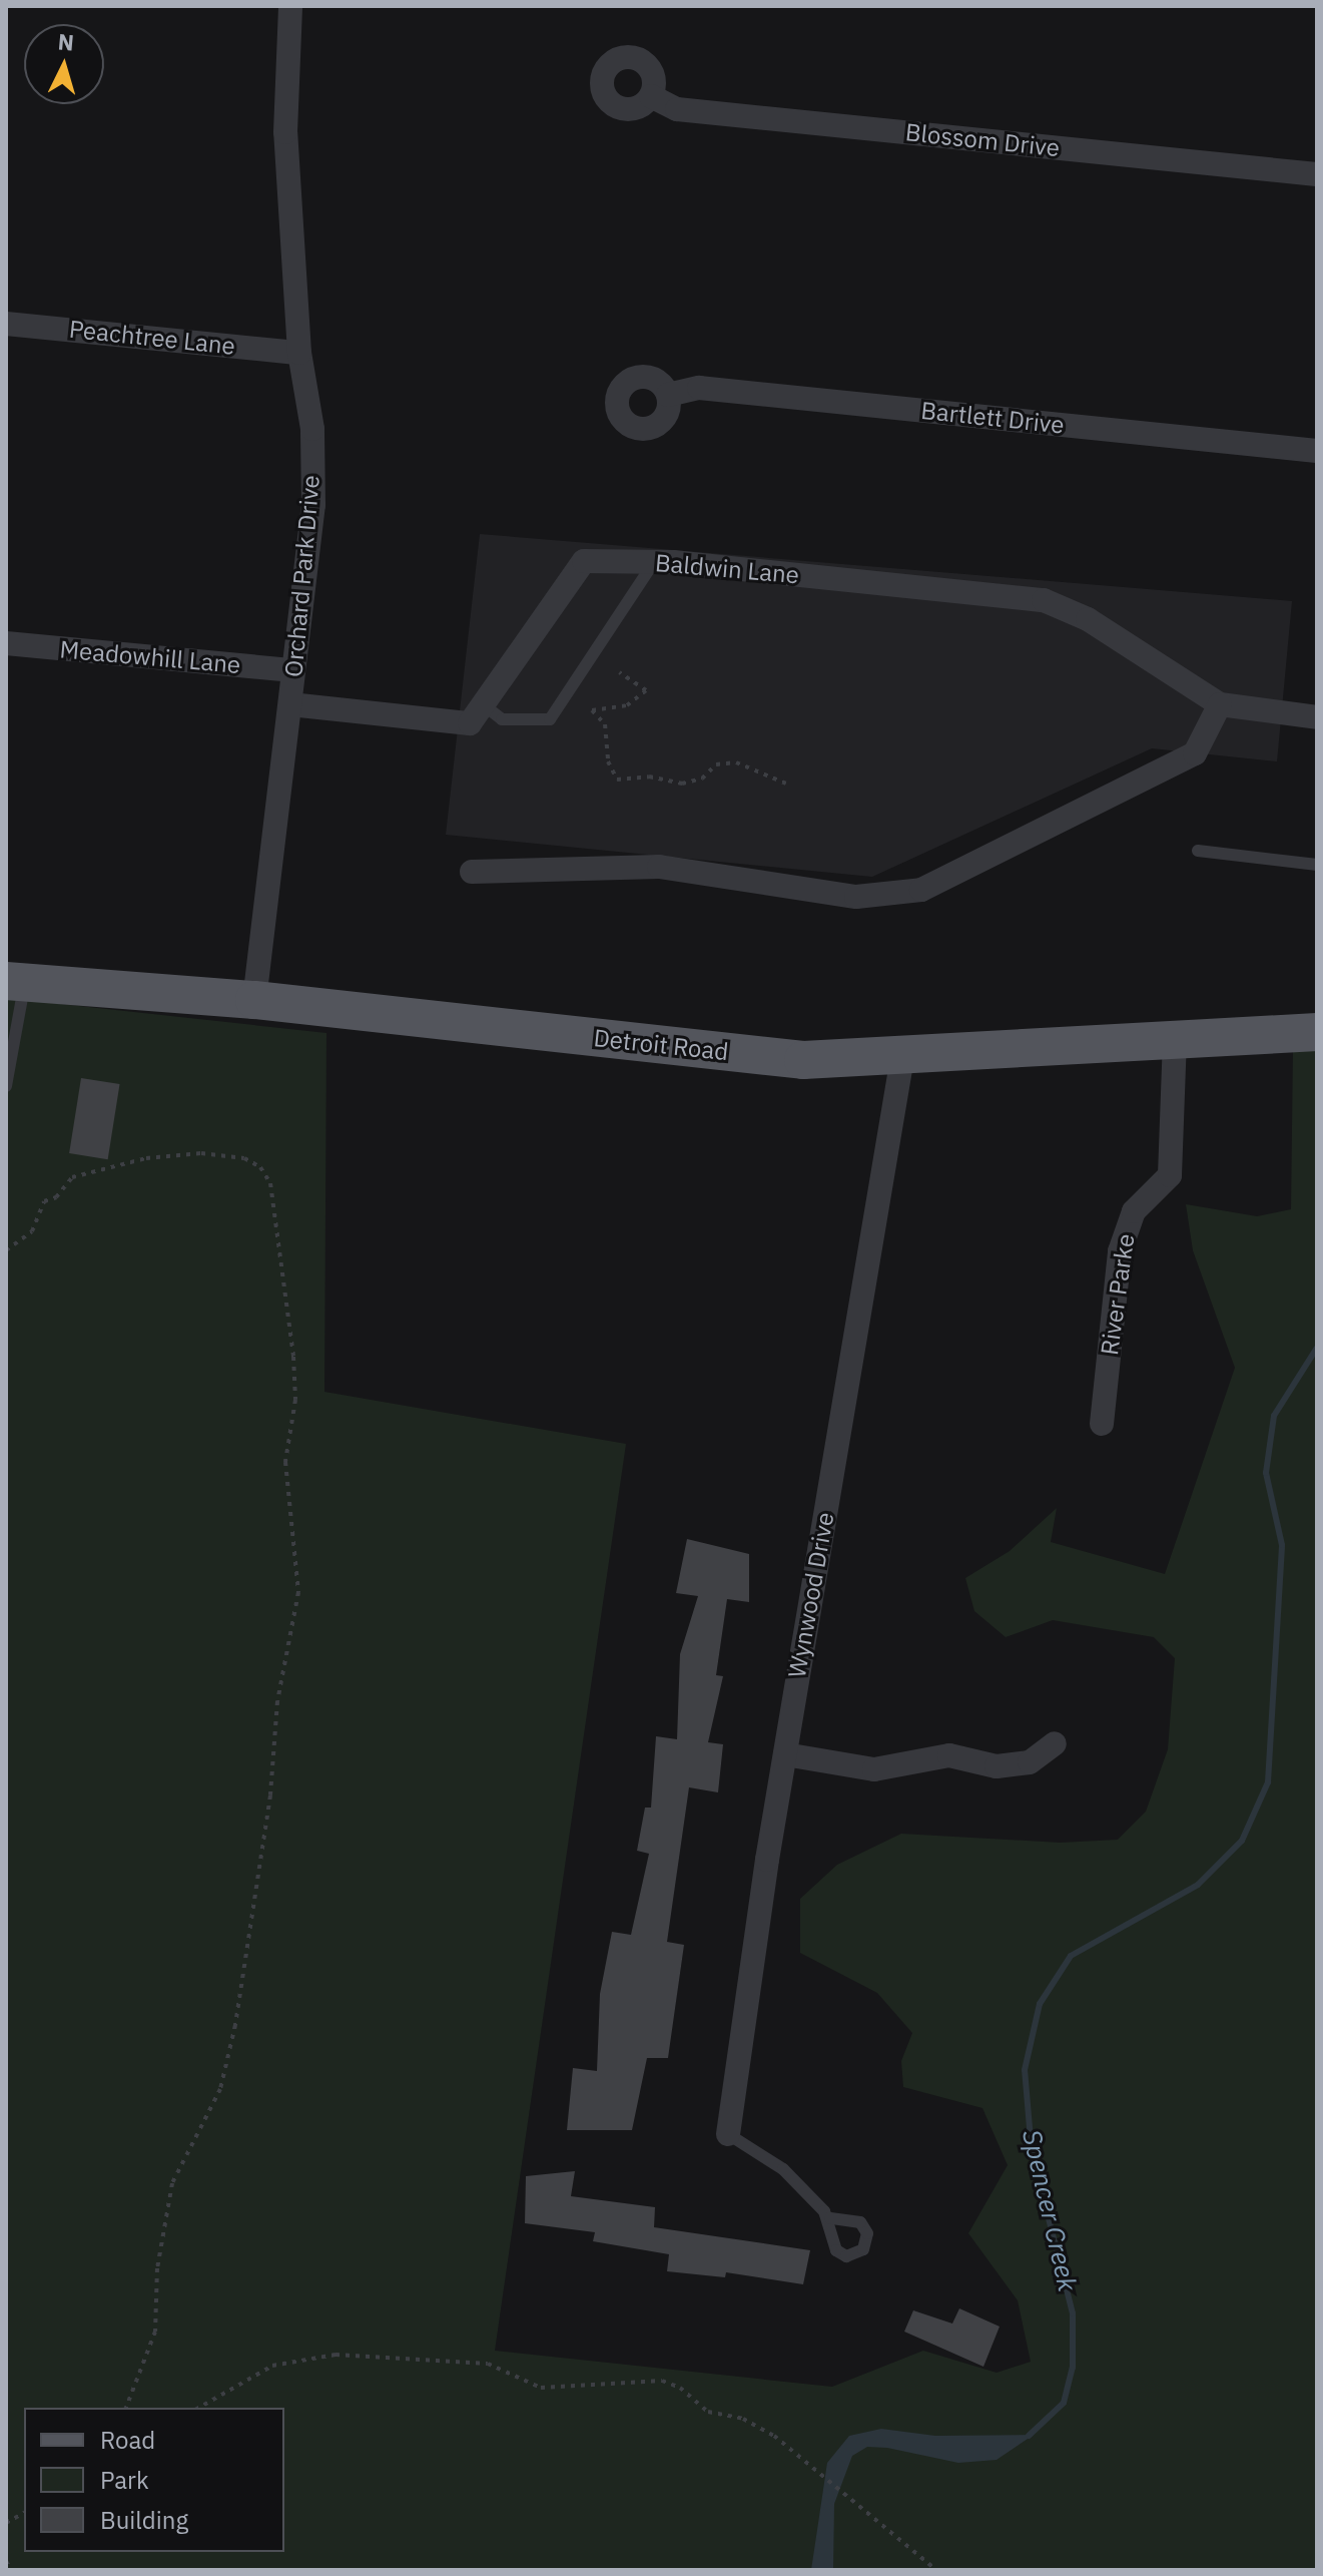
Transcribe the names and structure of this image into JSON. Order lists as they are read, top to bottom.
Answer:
{
  "streets": {
    "main road": ["Detroit Road"],
    "street": [
      "Blossom Drive",
      "Peachtree Lane",
      "Bartlett Drive",
      "Baldwin Lane",
      "Orchard Park Drive",
      "Meadowhill Lane",
      "River Parke",
      "Wynwood Drive"
    ]
  },
  "crossings": [
    ["Peachtree Lane", "Orchard Park Drive"],
    ["Baldwin Lane", "Orchard Park Drive"],
    ["Orchard Park Drive", "Meadowhill Lane"],
    ["Orchard Park Drive", "Detroit Road"],
    ["Detroit Road", "River Parke"],
    ["Detroit Road", "Wynwood Drive"]
  ],
  "water": ["Spencer Creek"],
  "legend": ["Road", "Park", "Building"],
  "north": "top"
}
